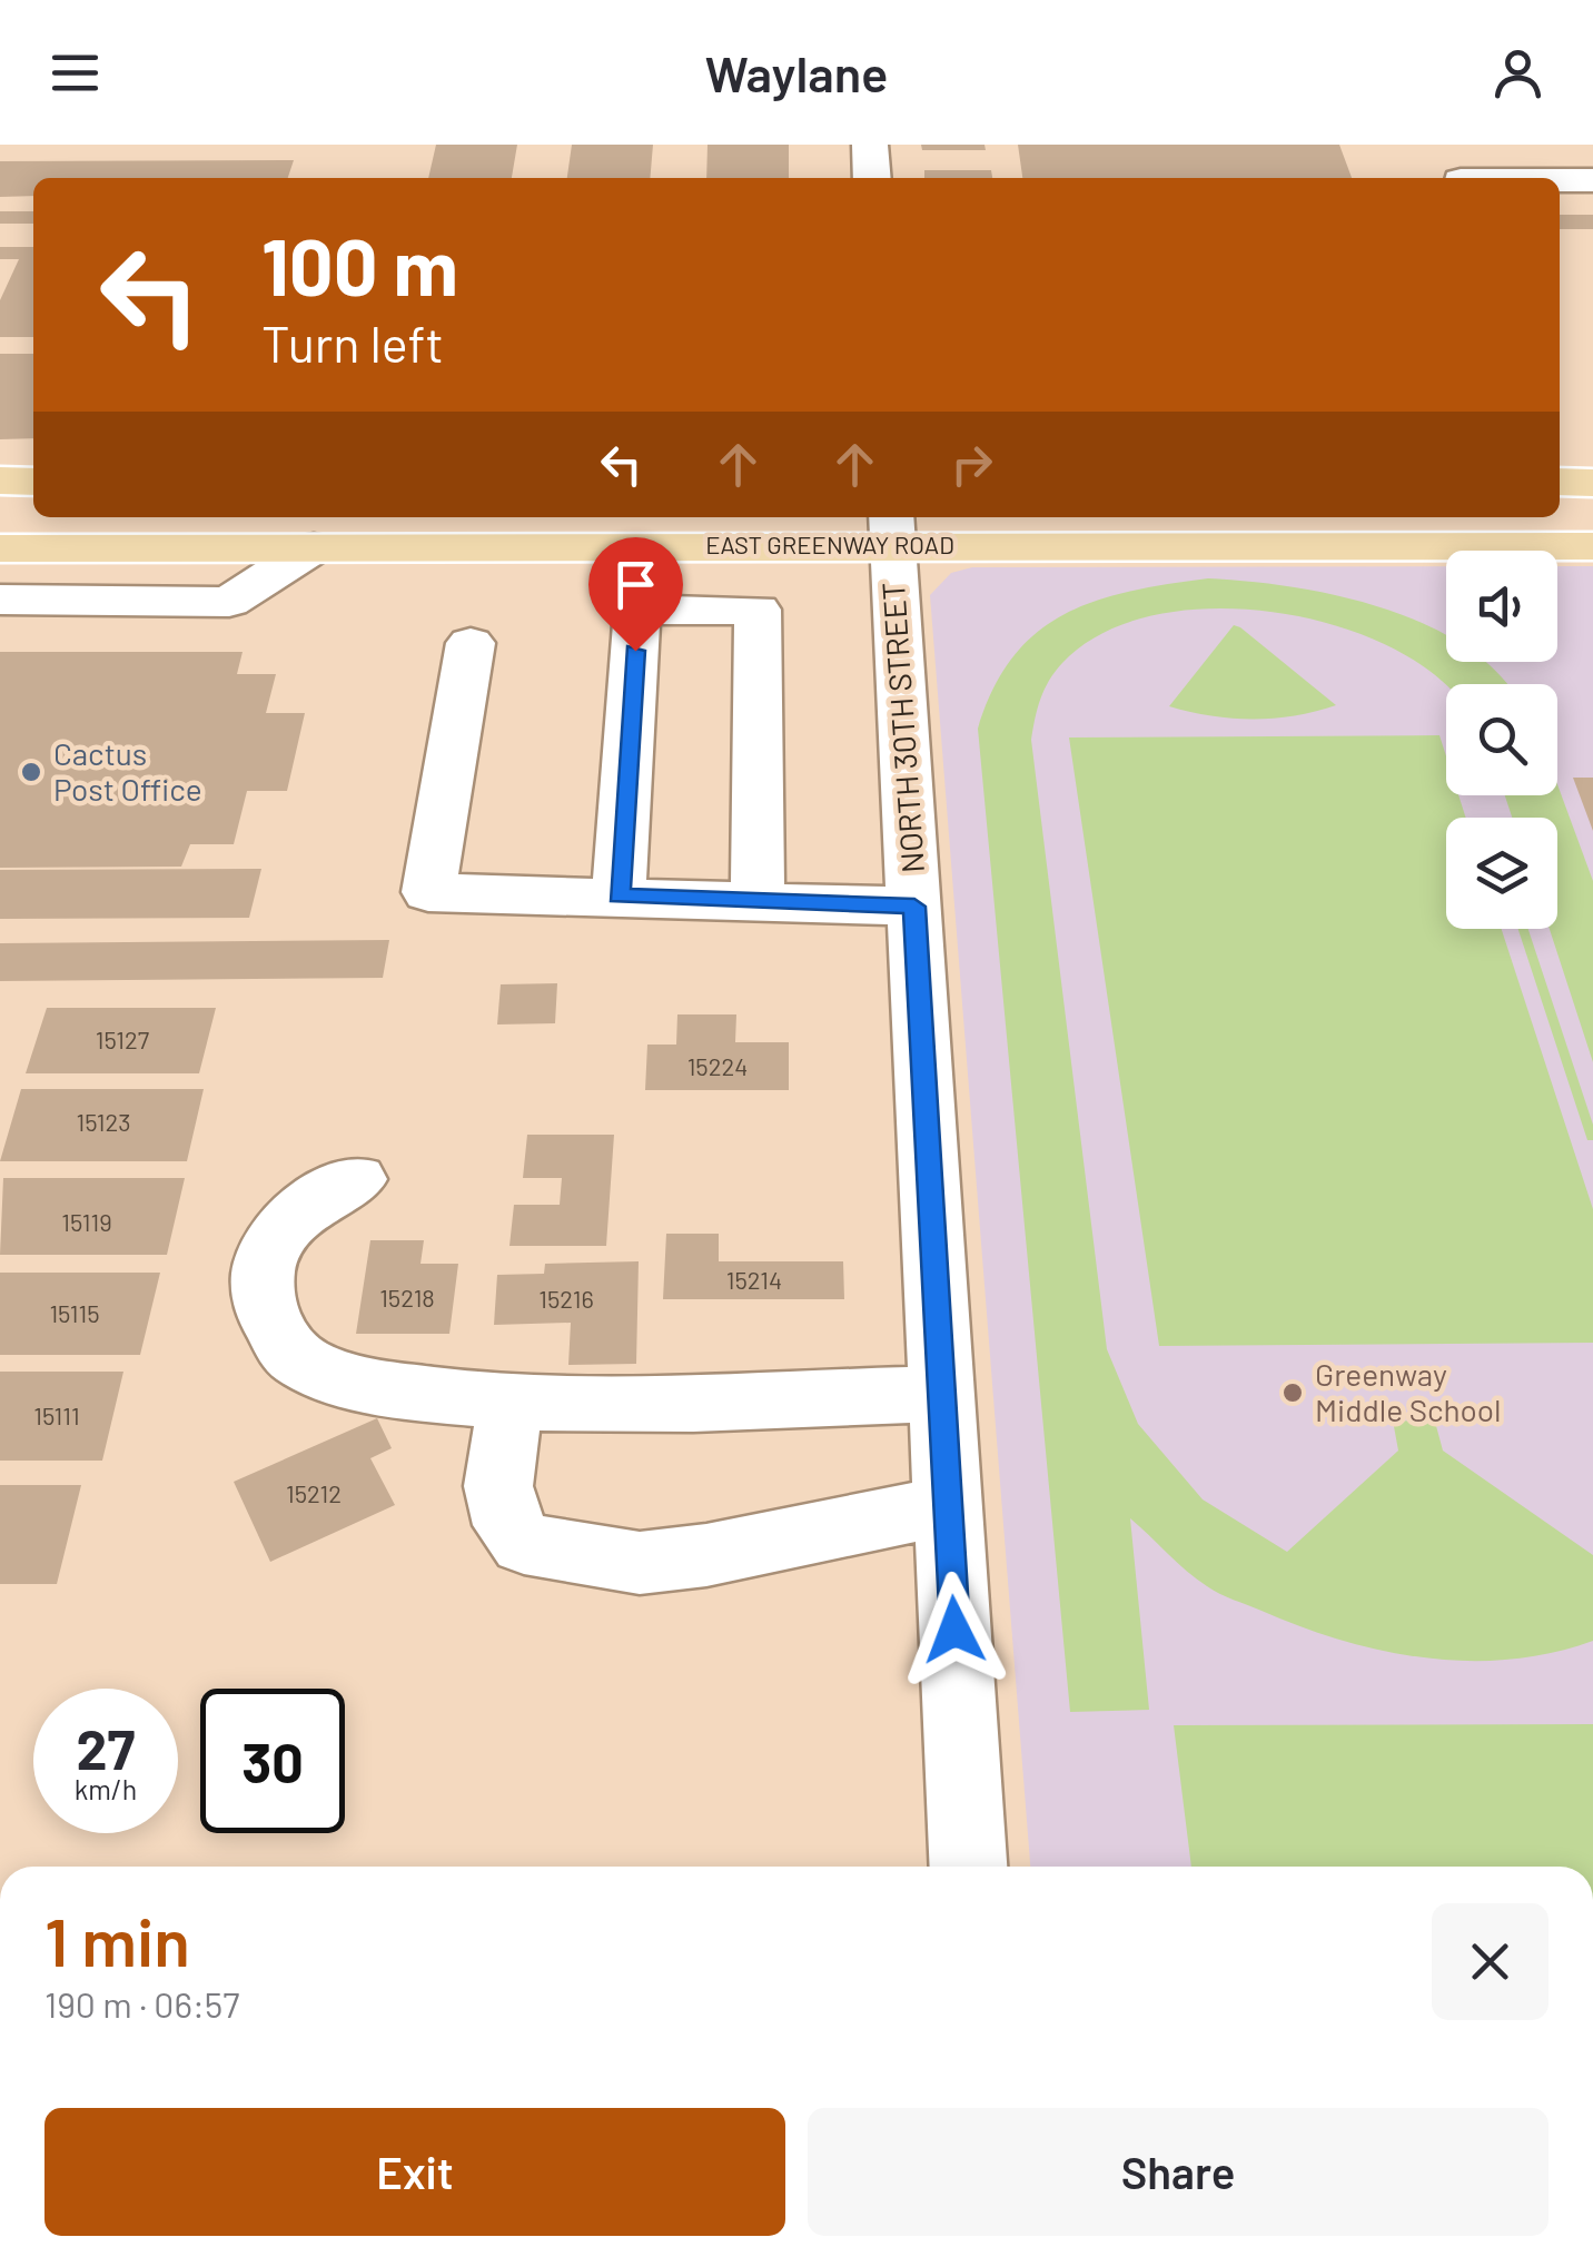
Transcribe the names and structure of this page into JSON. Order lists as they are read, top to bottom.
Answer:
{
  "streets": {
    "main road": ["EAST GREENWAY ROAD"],
    "street": ["NORTH 30TH STREET"]
  },
  "crossings": [
    ["EAST GREENWAY ROAD", "NORTH 30TH STREET"]
  ],
  "places": ["Cactus Post Office", "Greenway Middle School"],
  "house_numbers": [
    "15127",
    "15224",
    "15123",
    "15119",
    "15214",
    "15218",
    "15216",
    "15115",
    "15111",
    "15212"
  ],
  "page": {
    "header": "Waylane",
    "turn": ["100 m", "Turn left"],
    "speed": "27 km/h",
    "limit": "30",
    "heading": ["1 min", "190 m · 06:57"],
    "buttons": ["Exit", "Share"]
  }
}
